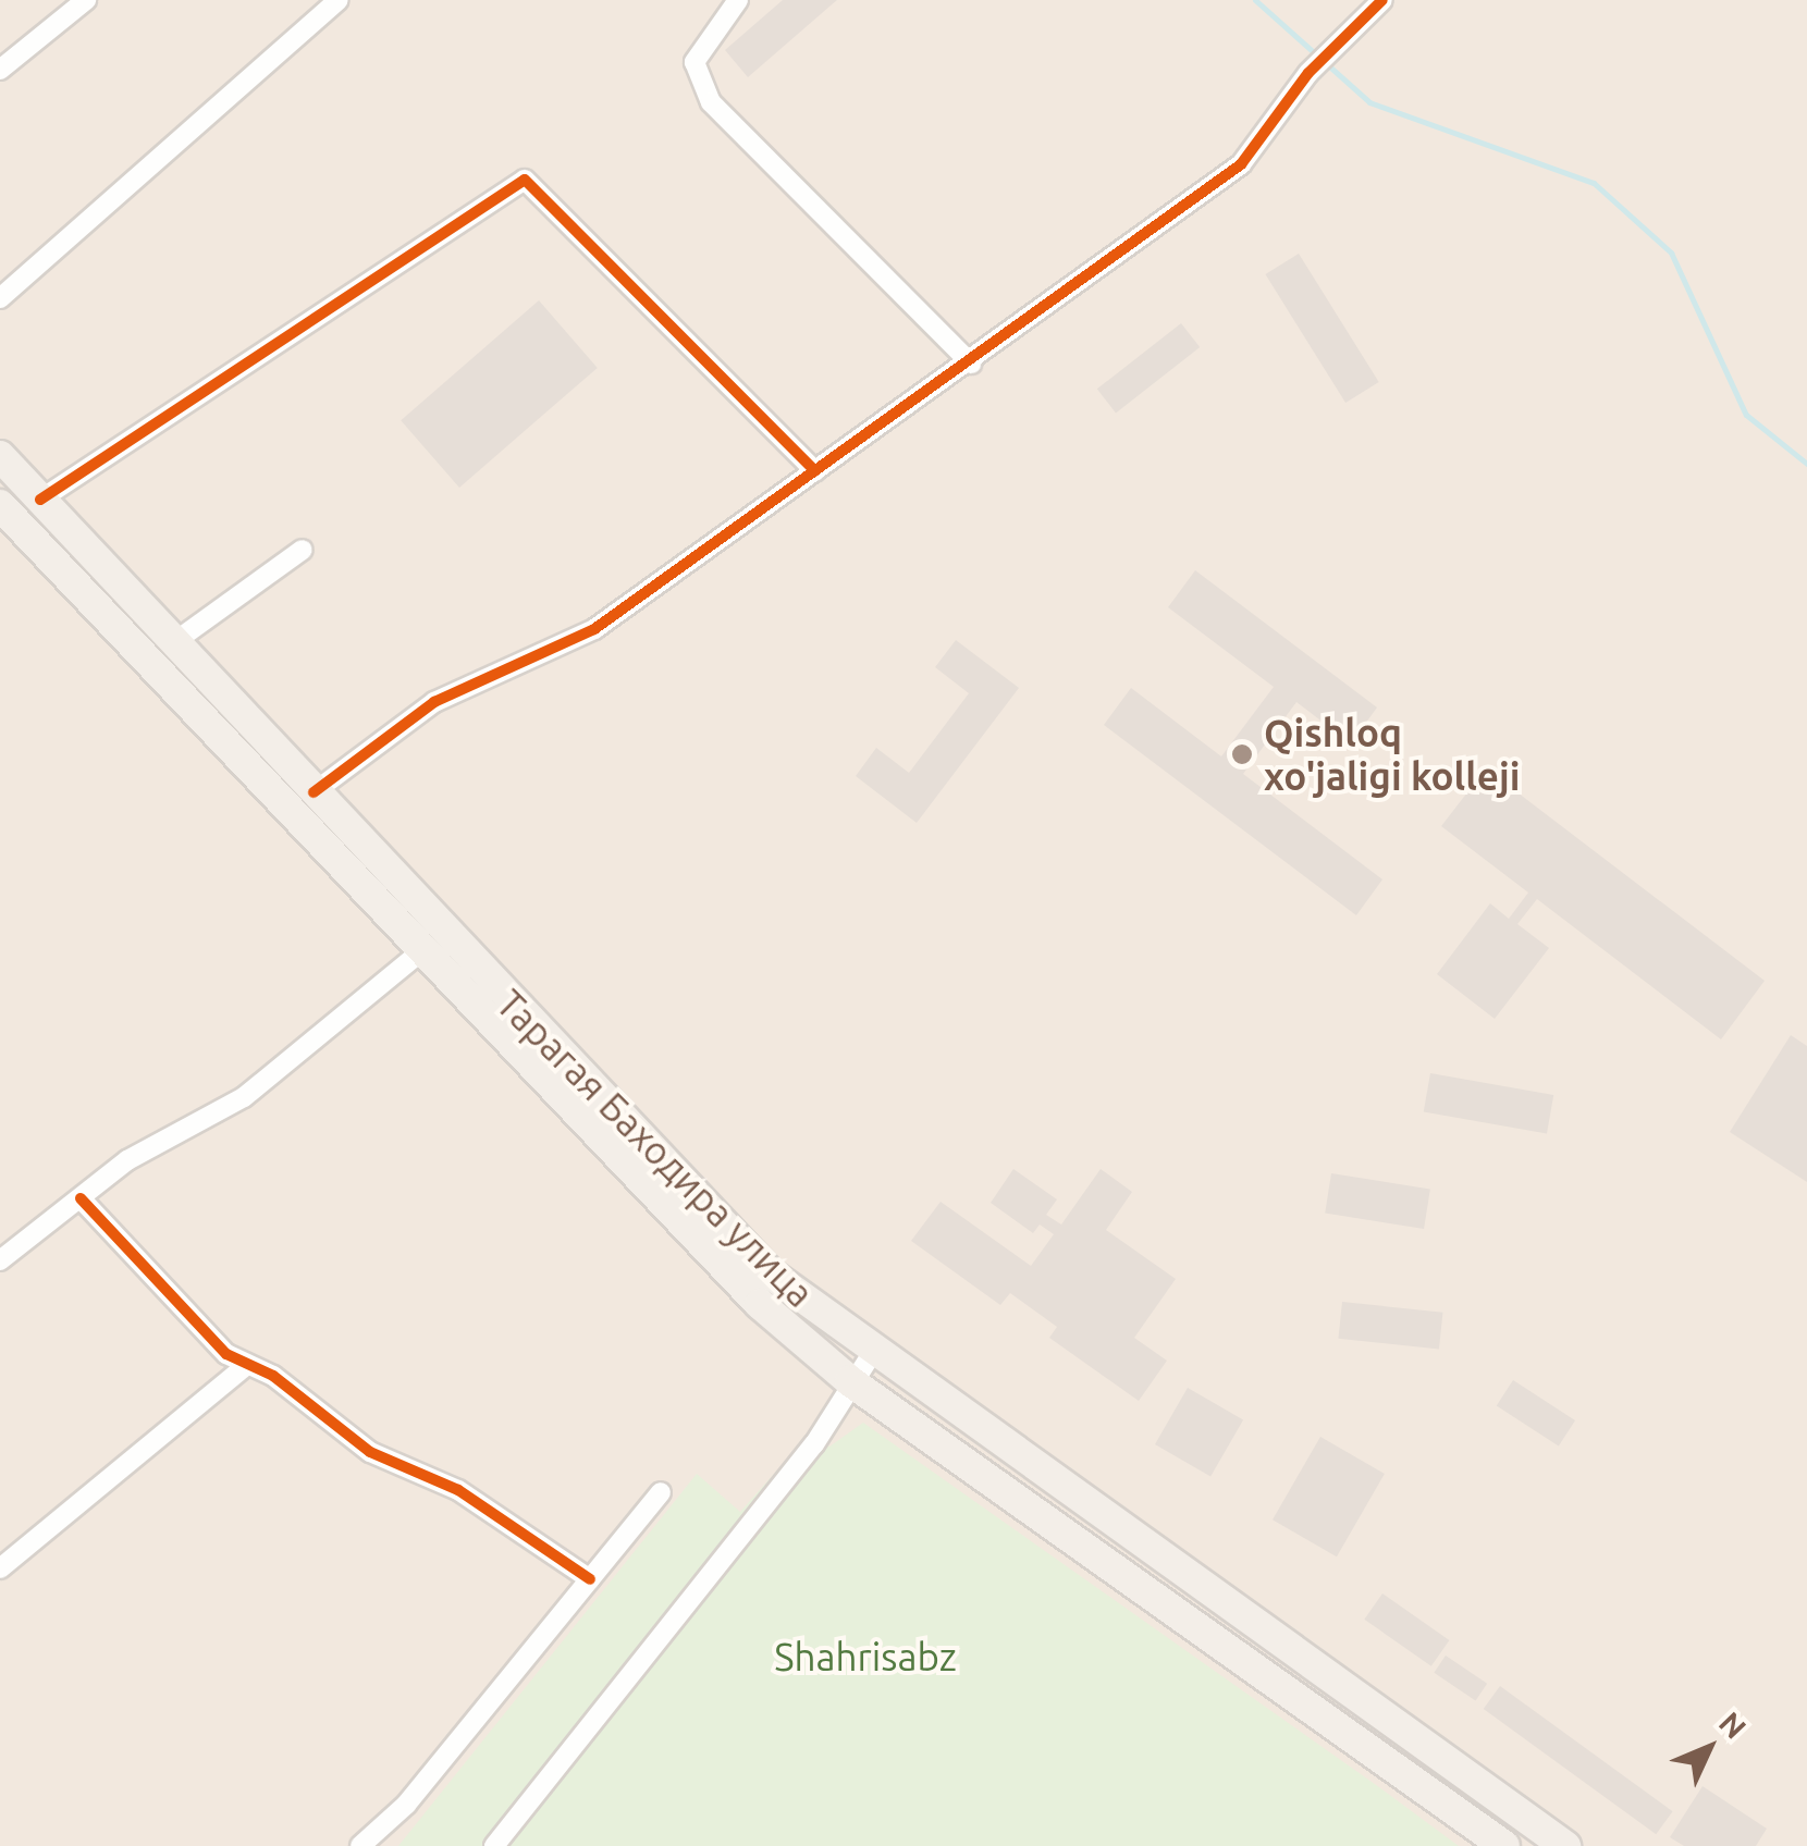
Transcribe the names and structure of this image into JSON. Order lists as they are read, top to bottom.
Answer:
{
  "streets": {
    "main road": ["Тарагая Баходира улица"]
  },
  "parks": ["Shahrisabz"],
  "places": ["Qishloq xo'jaligi kolleji"],
  "north": "top right"
}
